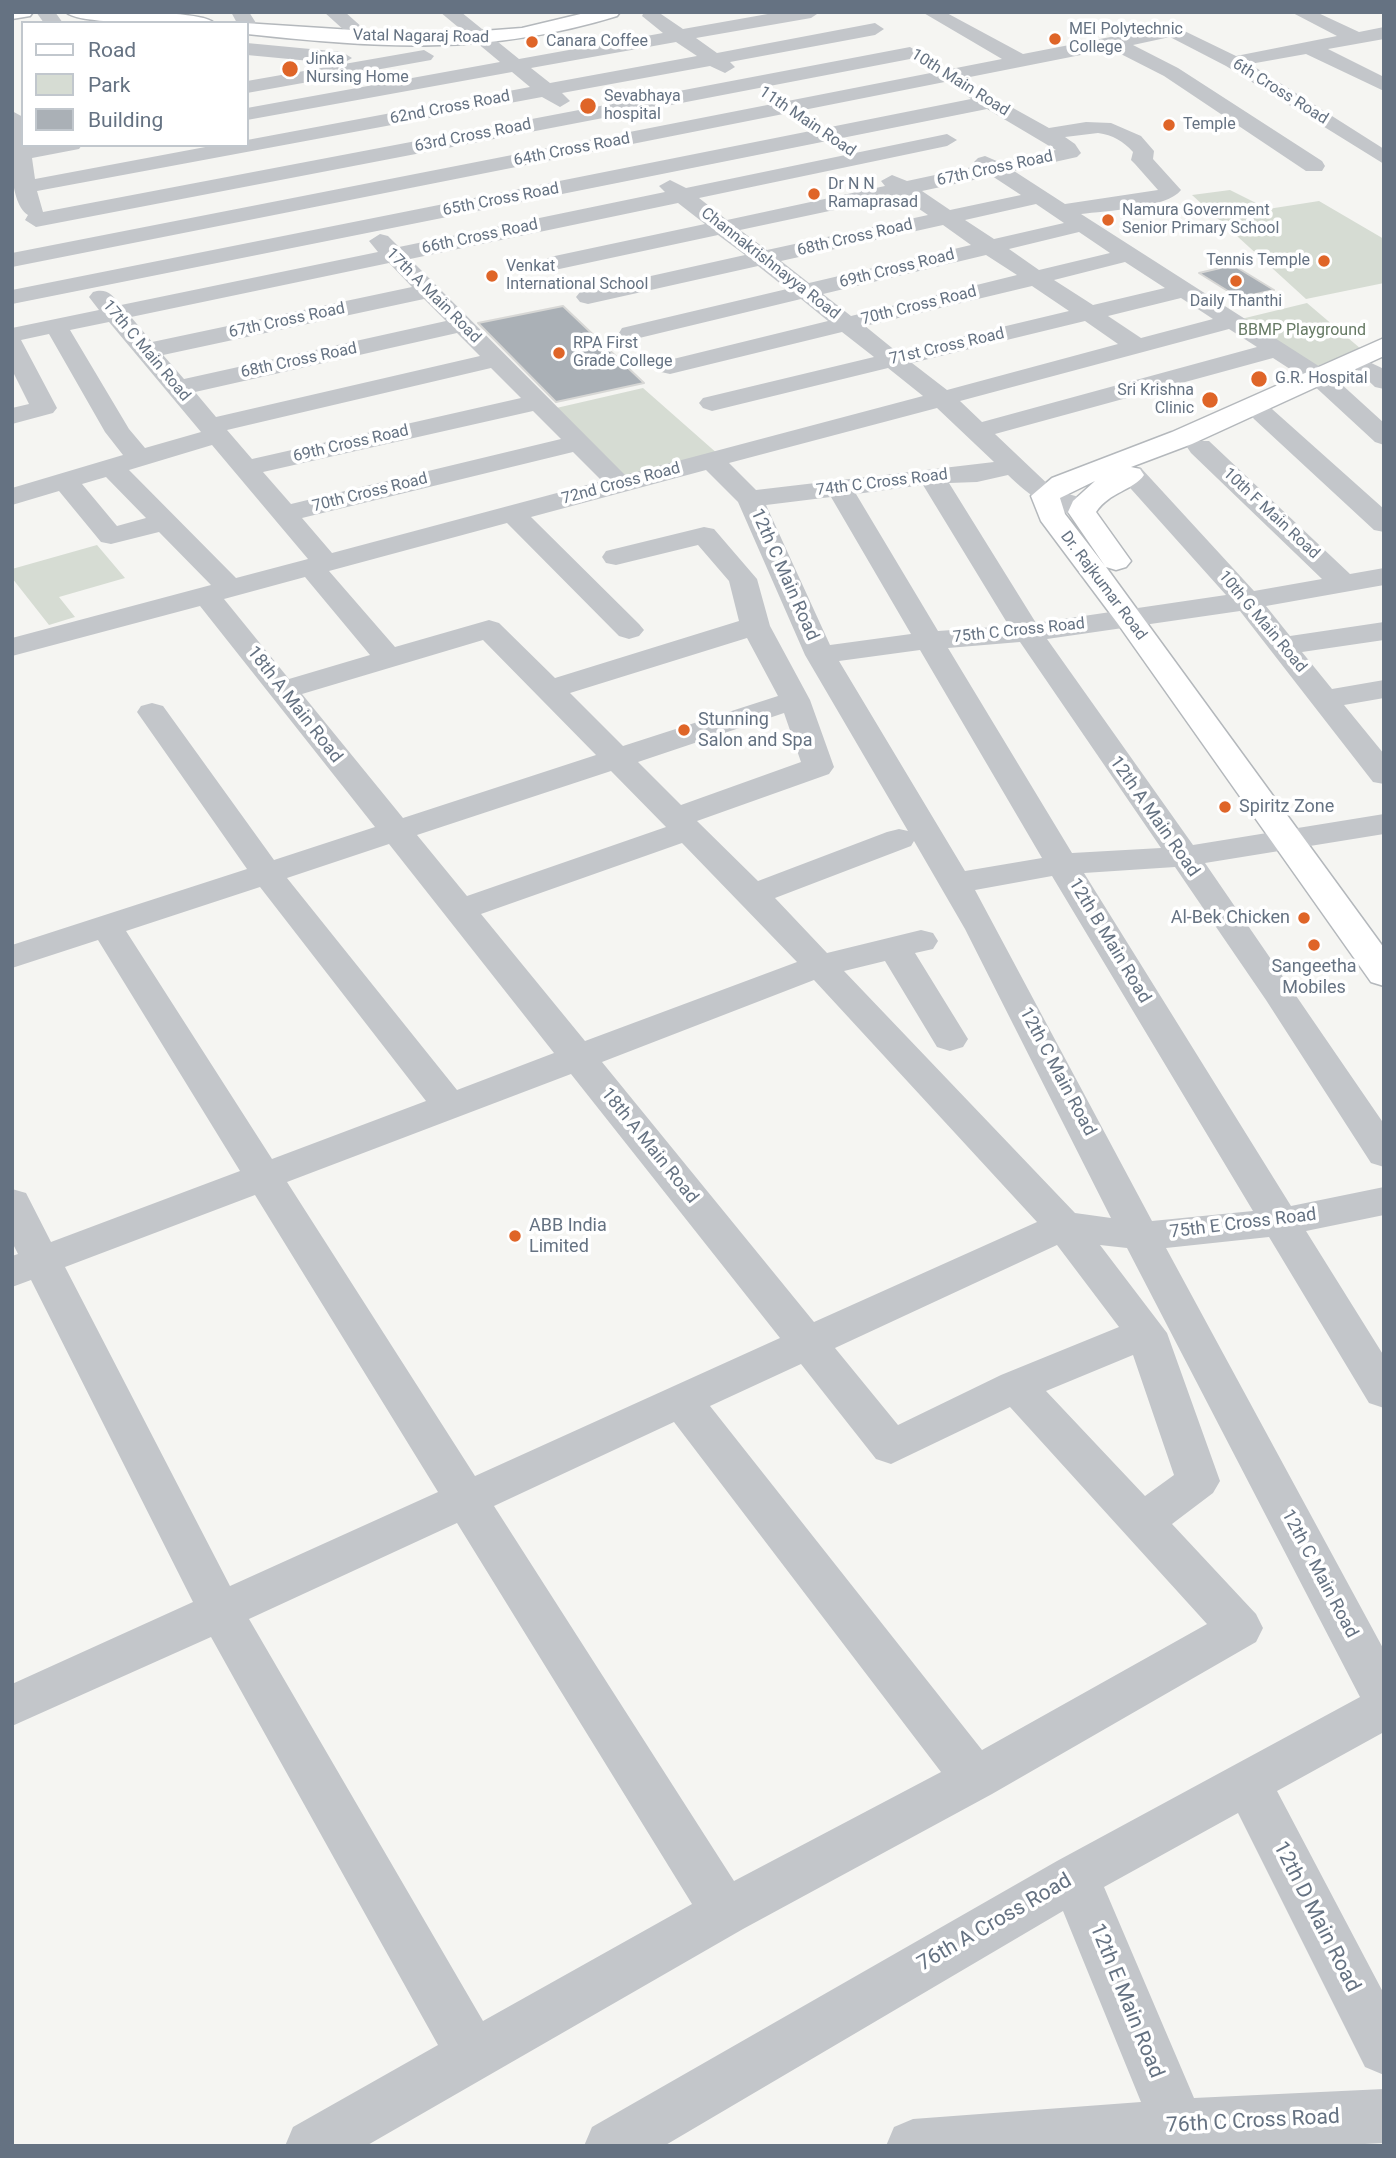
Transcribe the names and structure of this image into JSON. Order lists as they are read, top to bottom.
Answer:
{
  "streets": {
    "main road": ["Vatal Nagaraj Road", "Dr. Rajkumar Road"],
    "street": [
      "10th Main Road",
      "6th Cross Road",
      "62nd Cross Road",
      "11th Main Road",
      "63rd Cross Road",
      "64th Cross Road",
      "67th Cross Road",
      "65th Cross Road",
      "66th Cross Road",
      "68th Cross Road",
      "Channakrishnayya Road",
      "69th Cross Road",
      "17th A Main Road",
      "70th Cross Road",
      "71st Cross Road",
      "17th C Main Road",
      "74th C Cross Road",
      "72nd Cross Road",
      "10th F Main Road",
      "12th C Main Road",
      "10th G Main Road",
      "75th C Cross Road",
      "18th A Main Road",
      "12th A Main Road",
      "12th B Main Road",
      "75th E Cross Road",
      "12th D Main Road",
      "76th A Cross Road",
      "12th E Main Road",
      "76th C Cross Road"
    ]
  },
  "crossings": [
    ["Vatal Nagaraj Road", "Channakrishnayya Road"],
    ["10th Main Road", "62nd Cross Road"],
    ["10th Main Road", "63rd Cross Road"],
    ["10th Main Road", "64th Cross Road"],
    ["10th Main Road", "67th Cross Road"],
    ["10th Main Road", "65th Cross Road"],
    ["6th Cross Road", "64th Cross Road"],
    ["62nd Cross Road", "11th Main Road"],
    ["62nd Cross Road", "Channakrishnayya Road"],
    ["62nd Cross Road", "17th A Main Road"],
    ["62nd Cross Road", "17th C Main Road"],
    ["11th Main Road", "63rd Cross Road"],
    ["11th Main Road", "64th Cross Road"],
    ["11th Main Road", "67th Cross Road"],
    ["11th Main Road", "65th Cross Road"],
    ["11th Main Road", "66th Cross Road"],
    ["11th Main Road", "68th Cross Road"],
    ["11th Main Road", "69th Cross Road"],
    ["11th Main Road", "70th Cross Road"],
    ["11th Main Road", "71st Cross Road"],
    ["11th Main Road", "72nd Cross Road"],
    ["63rd Cross Road", "Channakrishnayya Road"],
    ["63rd Cross Road", "17th A Main Road"],
    ["63rd Cross Road", "17th C Main Road"],
    ["64th Cross Road", "Channakrishnayya Road"],
    ["64th Cross Road", "17th A Main Road"],
    ["64th Cross Road", "17th C Main Road"],
    ["67th Cross Road", "Channakrishnayya Road"],
    ["67th Cross Road", "17th A Main Road"],
    ["67th Cross Road", "17th C Main Road"],
    ["65th Cross Road", "Channakrishnayya Road"],
    ["65th Cross Road", "17th A Main Road"],
    ["65th Cross Road", "17th C Main Road"],
    ["66th Cross Road", "Channakrishnayya Road"],
    ["66th Cross Road", "17th A Main Road"],
    ["66th Cross Road", "17th C Main Road"],
    ["66th Cross Road", "18th A Main Road"],
    ["68th Cross Road", "Channakrishnayya Road"],
    ["68th Cross Road", "17th A Main Road"],
    ["68th Cross Road", "17th C Main Road"],
    ["Channakrishnayya Road", "69th Cross Road"],
    ["Channakrishnayya Road", "70th Cross Road"],
    ["Channakrishnayya Road", "71st Cross Road"],
    ["Channakrishnayya Road", "74th C Cross Road"],
    ["Channakrishnayya Road", "72nd Cross Road"],
    ["Channakrishnayya Road", "Dr. Rajkumar Road"],
    ["69th Cross Road", "17th A Main Road"],
    ["69th Cross Road", "17th C Main Road"],
    ["17th A Main Road", "70th Cross Road"],
    ["17th A Main Road", "72nd Cross Road"],
    ["70th Cross Road", "17th C Main Road"],
    ["17th C Main Road", "72nd Cross Road"],
    ["74th C Cross Road", "12th C Main Road"],
    ["74th C Cross Road", "12th A Main Road"],
    ["74th C Cross Road", "12th B Main Road"],
    ["72nd Cross Road", "12th C Main Road"],
    ["72nd Cross Road", "18th A Main Road"],
    ["10th F Main Road", "Dr. Rajkumar Road"],
    ["10th F Main Road", "75th C Cross Road"],
    ["12th C Main Road", "75th C Cross Road"],
    ["12th C Main Road", "75th E Cross Road"],
    ["Dr. Rajkumar Road", "10th G Main Road"],
    ["Dr. Rajkumar Road", "75th C Cross Road"],
    ["10th G Main Road", "75th C Cross Road"],
    ["75th C Cross Road", "12th A Main Road"],
    ["75th C Cross Road", "12th B Main Road"],
    ["12th B Main Road", "75th E Cross Road"],
    ["12th D Main Road", "76th A Cross Road"],
    ["76th A Cross Road", "12th E Main Road"],
    ["12th E Main Road", "76th C Cross Road"]
  ],
  "parks": ["BBMP Playground"],
  "places": [
    "MEI Polytechnic College",
    "Canara Coffee",
    "Jinka Nursing Home",
    "Sevabhaya hospital",
    "Temple",
    "Dr N N Ramaprasad",
    "Namura Government Senior Primary School",
    "Tennis Temple",
    "Venkat International School",
    "Daily Thanthi",
    "RPA First Grade College",
    "G.R. Hospital",
    "Sri Krishna Clinic",
    "Stunning Salon and Spa",
    "Spiritz Zone",
    "Al-Bek Chicken",
    "Sangeetha Mobiles",
    "ABB India Limited"
  ],
  "legend": ["Road", "Park", "Building"]
}
